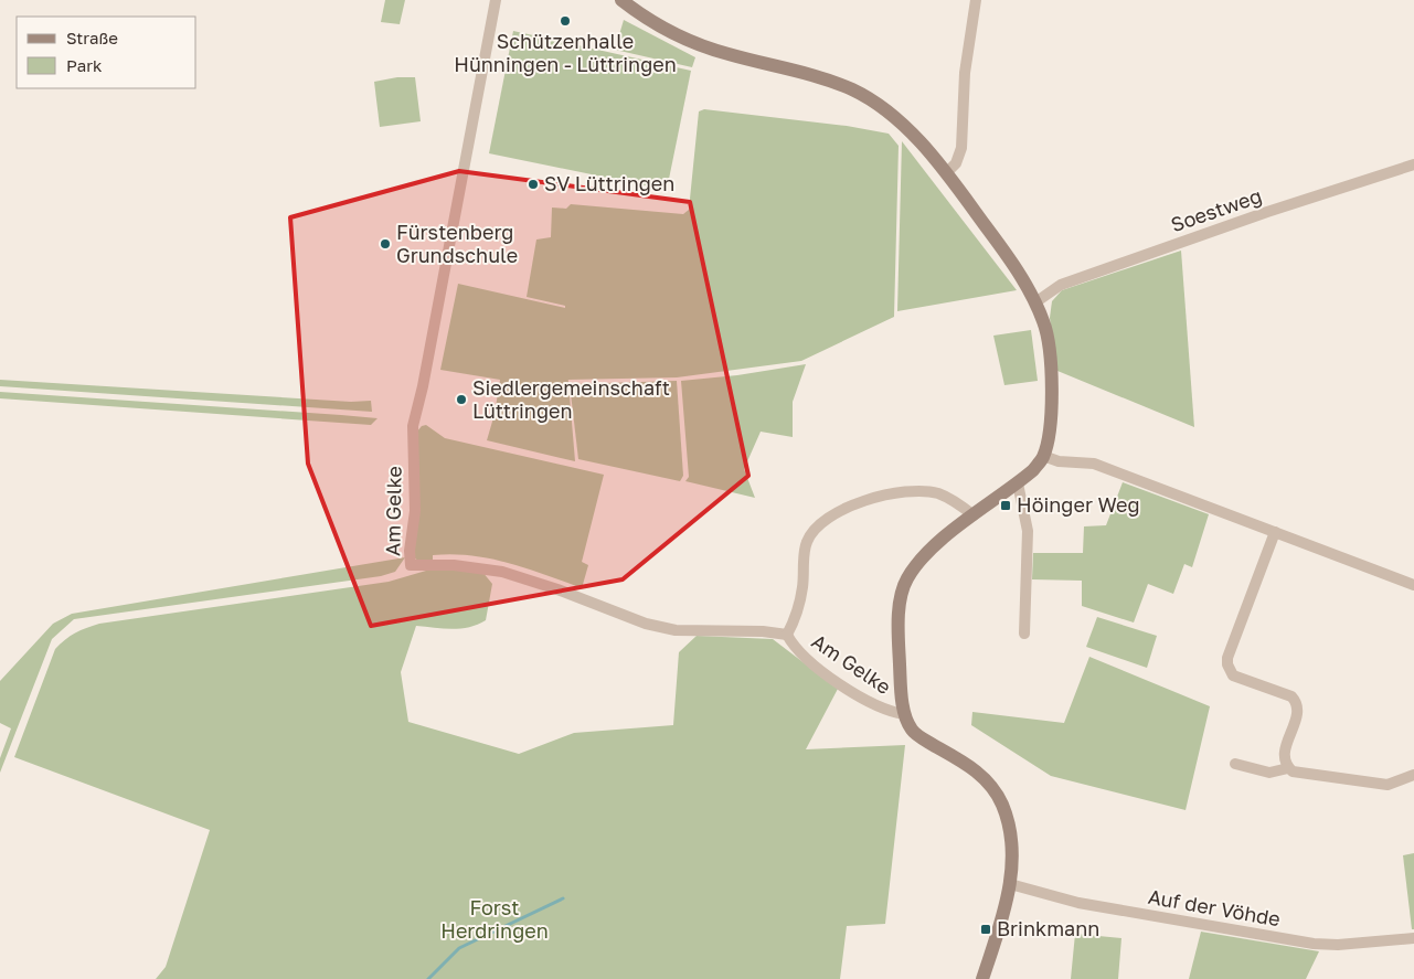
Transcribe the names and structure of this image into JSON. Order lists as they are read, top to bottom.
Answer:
{
  "streets": {
    "street": ["Soestweg", "Am Gelke", "Auf der Vöhde"]
  },
  "parks": ["Forst Herdringen"],
  "places": {
    "other": [
      "Schützenhalle Hünningen - Lüttringen",
      "SV Lüttringen",
      "Fürstenberg Grundschule",
      "Siedlergemeinschaft Lüttringen"
    ],
    "transit": ["Höinger Weg", "Brinkmann"]
  },
  "legend": ["Straße", "Park"]
}
